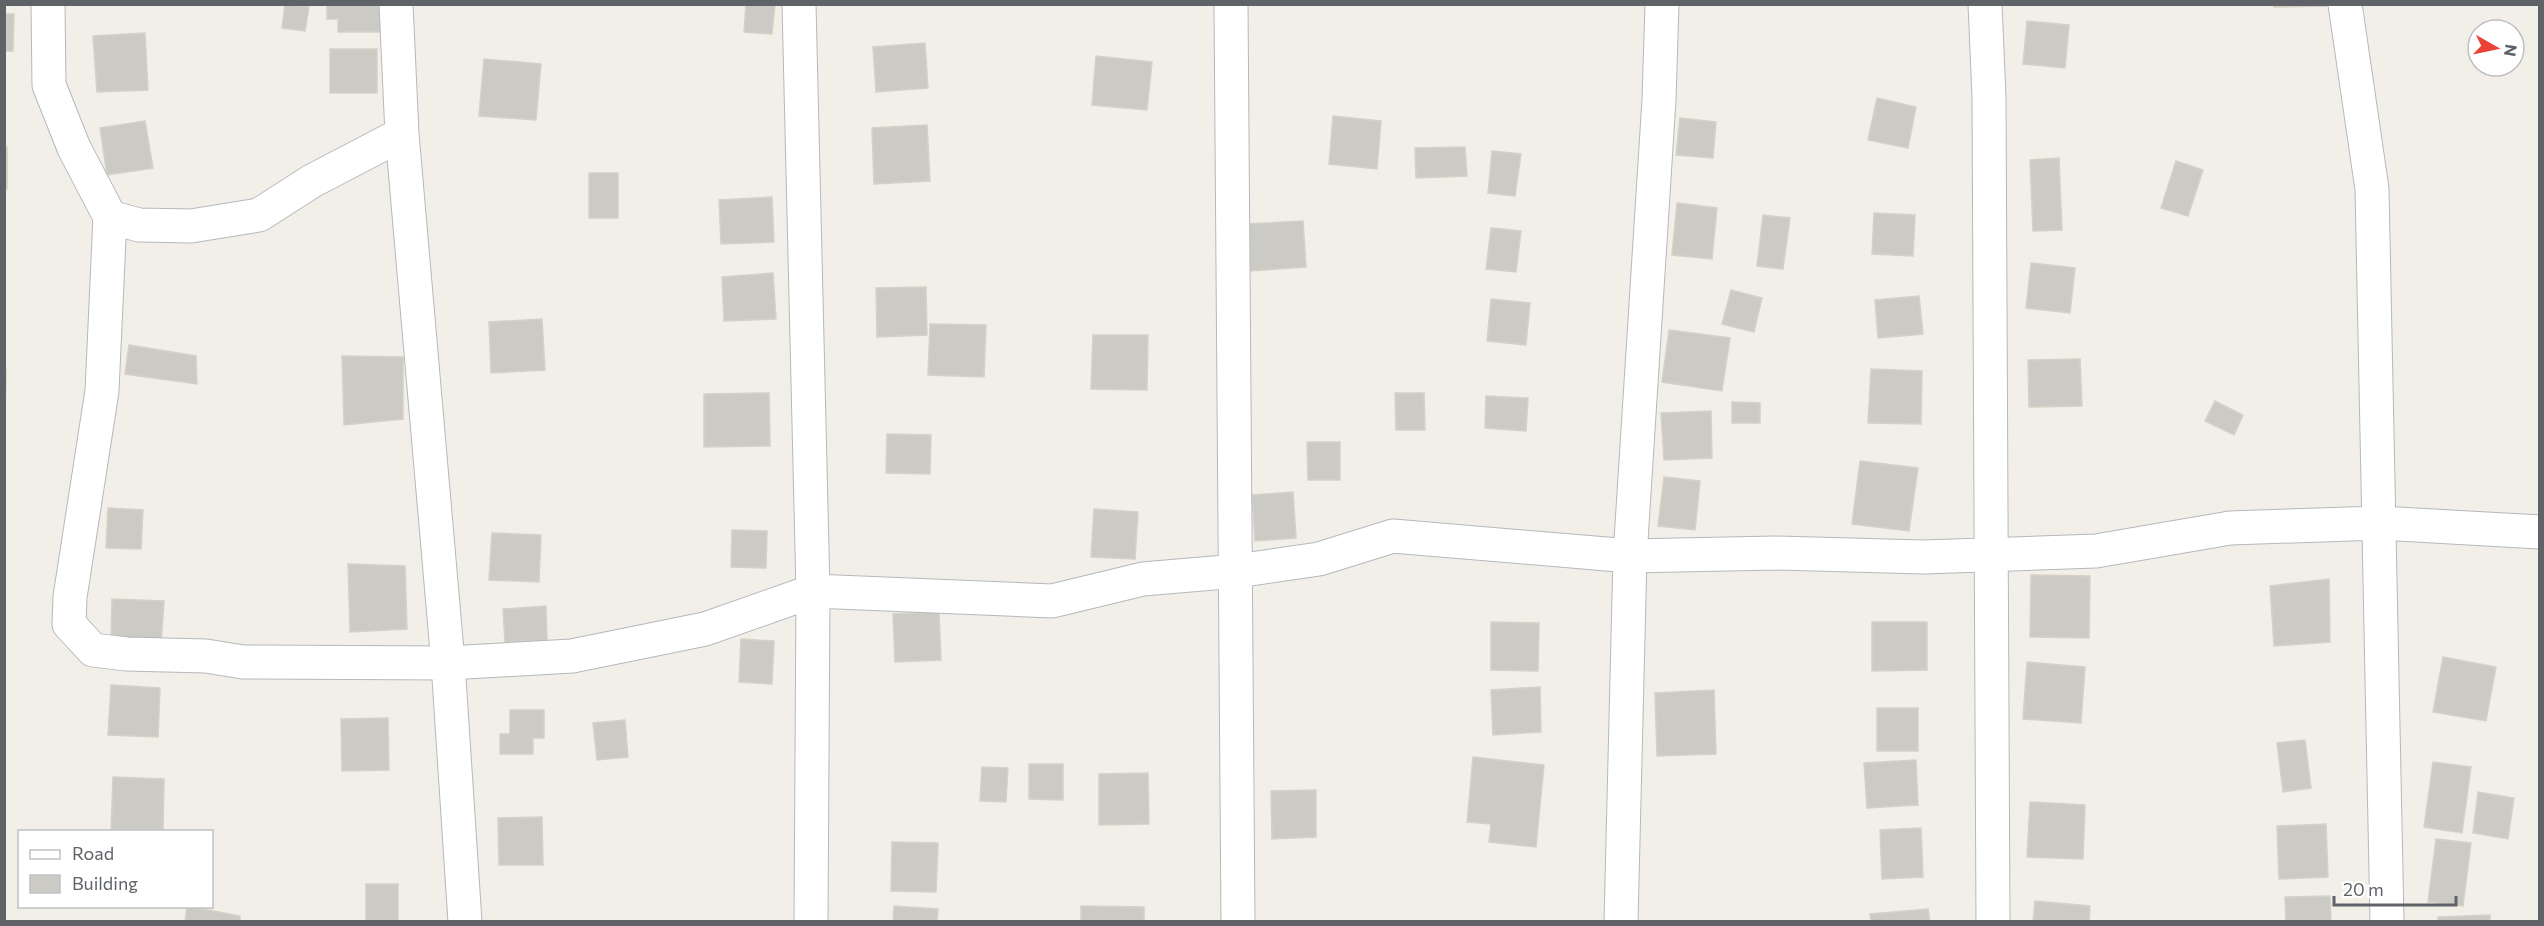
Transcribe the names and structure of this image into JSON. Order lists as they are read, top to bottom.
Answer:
{
  "legend": ["Road", "Building"],
  "scale_bar": "20 m",
  "north": "right"
}
